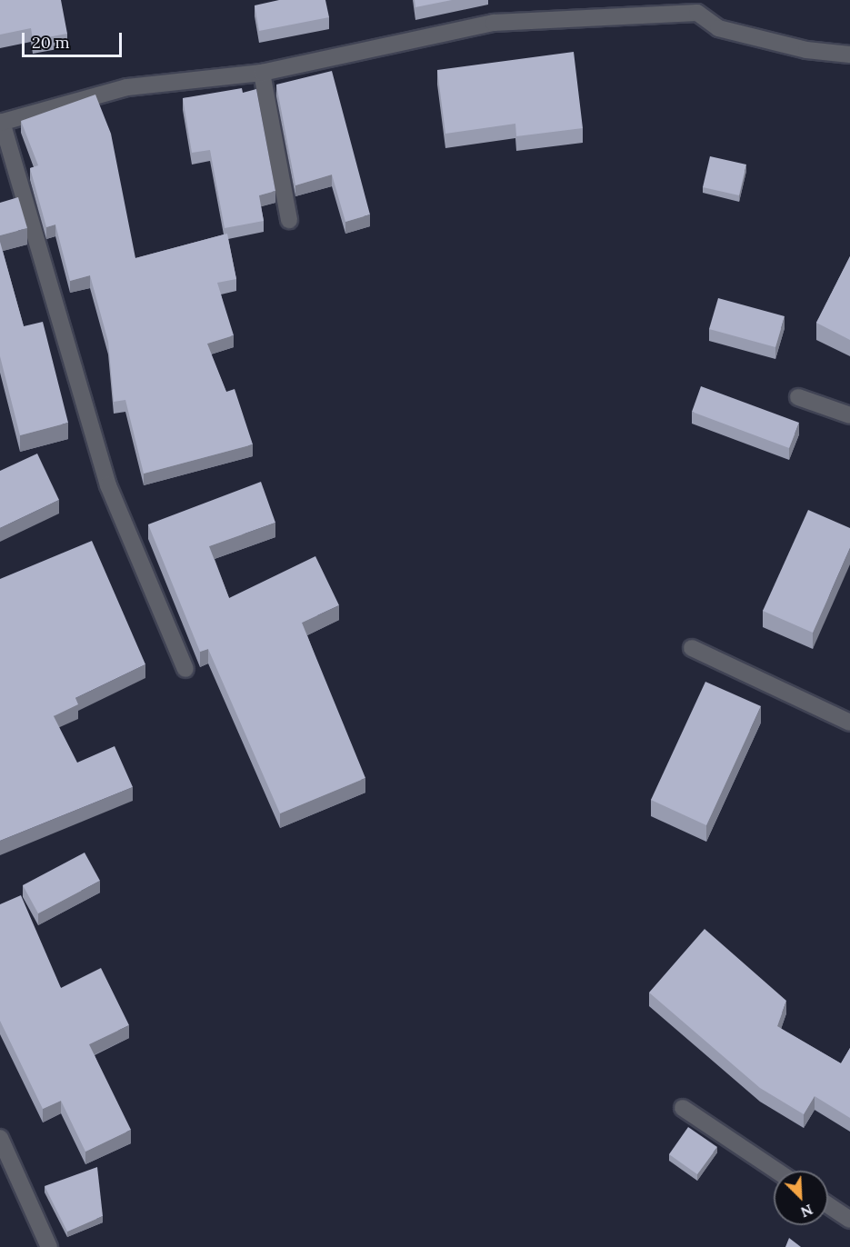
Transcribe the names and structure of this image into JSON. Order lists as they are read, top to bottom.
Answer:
{
  "scale_bar": "20 m",
  "north": "bottom right"
}
